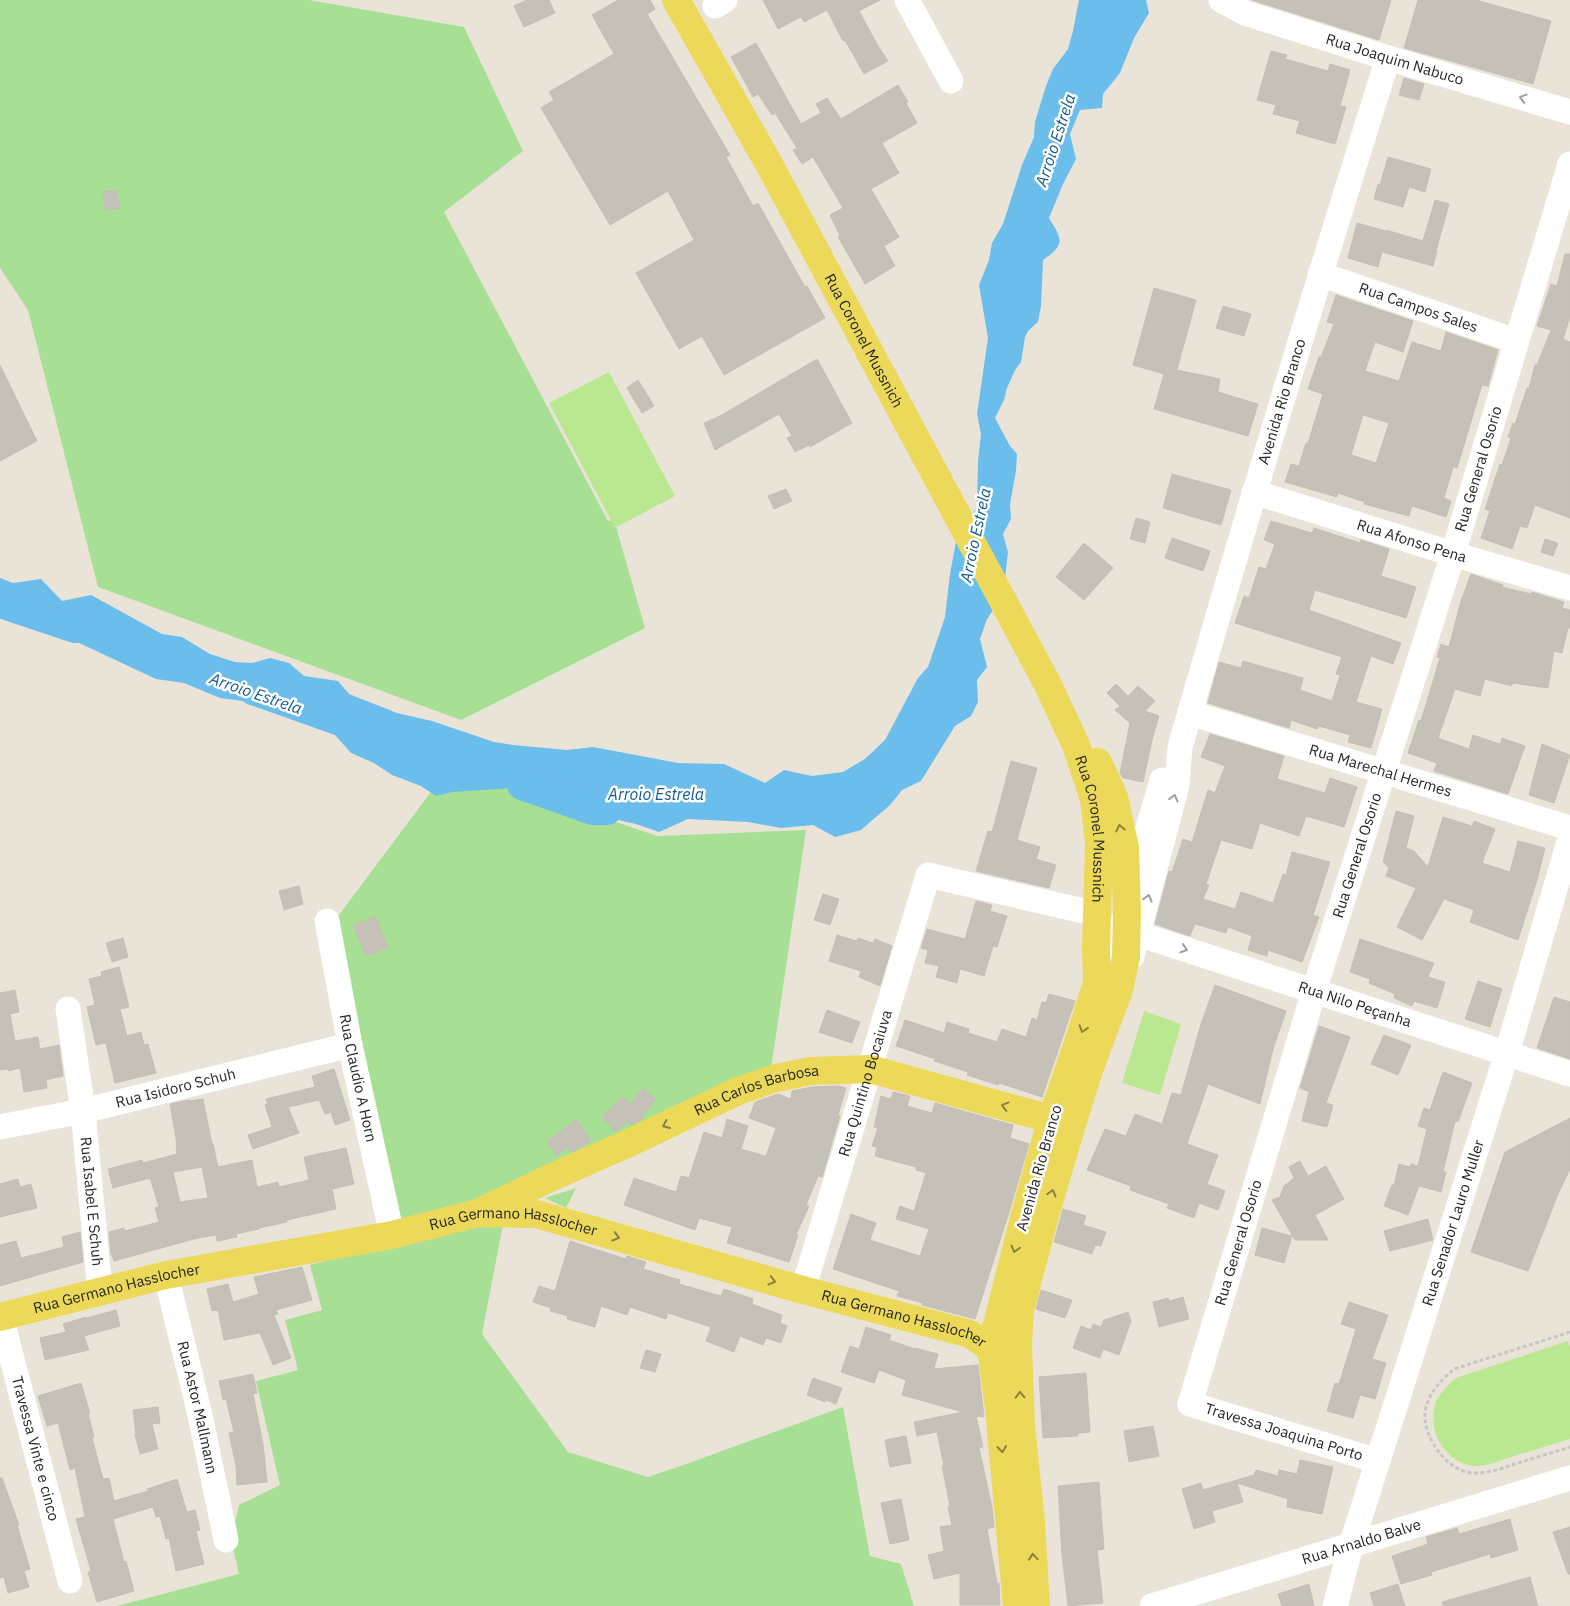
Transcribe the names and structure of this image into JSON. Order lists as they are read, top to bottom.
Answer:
{
  "streets": {
    "main road": [
      "Rua Coronel Mussnich",
      "Avenida Rio Branco",
      "Rua Carlos Barbosa",
      "Rua Germano Hasslocher"
    ],
    "street": [
      "Rua Joaquim Nabuco",
      "Rua Campos Sales",
      "Rua General Osorio",
      "Rua Afonso Pena",
      "Rua Marechal Hermes",
      "Rua Nilo Peçanha",
      "Rua Claudio A Horn",
      "Rua Quintino Bocaiuva",
      "Rua Isidoro Schuh",
      "Rua Isabel E Schuh",
      "Rua Senador Lauro Muller",
      "Rua Astor Mallmann",
      "Travessa Joaquina Porto",
      "Travessa Vinte e cinco",
      "Rua Arnaldo Balve"
    ]
  },
  "crossings": [
    ["Rua Joaquim Nabuco", "Avenida Rio Branco"],
    ["Rua Campos Sales", "Avenida Rio Branco"],
    ["Rua Campos Sales", "Rua General Osorio"],
    ["Rua Coronel Mussnich", "Avenida Rio Branco"],
    ["Rua Coronel Mussnich", "Rua Nilo Peçanha"],
    ["Rua Coronel Mussnich", "Rua Quintino Bocaiuva"],
    ["Avenida Rio Branco", "Rua Afonso Pena"],
    ["Avenida Rio Branco", "Rua Marechal Hermes"],
    ["Avenida Rio Branco", "Rua Nilo Peçanha"],
    ["Avenida Rio Branco", "Rua Carlos Barbosa"],
    ["Avenida Rio Branco", "Rua Germano Hasslocher"],
    ["Rua General Osorio", "Rua Afonso Pena"],
    ["Rua General Osorio", "Rua Marechal Hermes"],
    ["Rua General Osorio", "Rua Nilo Peçanha"],
    ["Rua General Osorio", "Travessa Joaquina Porto"],
    ["Rua Nilo Peçanha", "Rua Senador Lauro Muller"],
    ["Rua Claudio A Horn", "Rua Isidoro Schuh"],
    ["Rua Claudio A Horn", "Rua Germano Hasslocher"],
    ["Rua Quintino Bocaiuva", "Rua Carlos Barbosa"],
    ["Rua Quintino Bocaiuva", "Rua Germano Hasslocher"],
    ["Rua Isidoro Schuh", "Rua Isabel E Schuh"],
    ["Rua Carlos Barbosa", "Rua Germano Hasslocher"],
    ["Rua Isabel E Schuh", "Rua Germano Hasslocher"],
    ["Rua Senador Lauro Muller", "Travessa Joaquina Porto"],
    ["Rua Senador Lauro Muller", "Rua Arnaldo Balve"],
    ["Rua Germano Hasslocher", "Rua Astor Mallmann"],
    ["Rua Germano Hasslocher", "Travessa Vinte e cinco"]
  ],
  "one_way": ["Rua Joaquim Nabuco", "Rua Nilo Peçanha", "Rua Carlos Barbosa"],
  "water": ["Arroio Estrela"]
}
